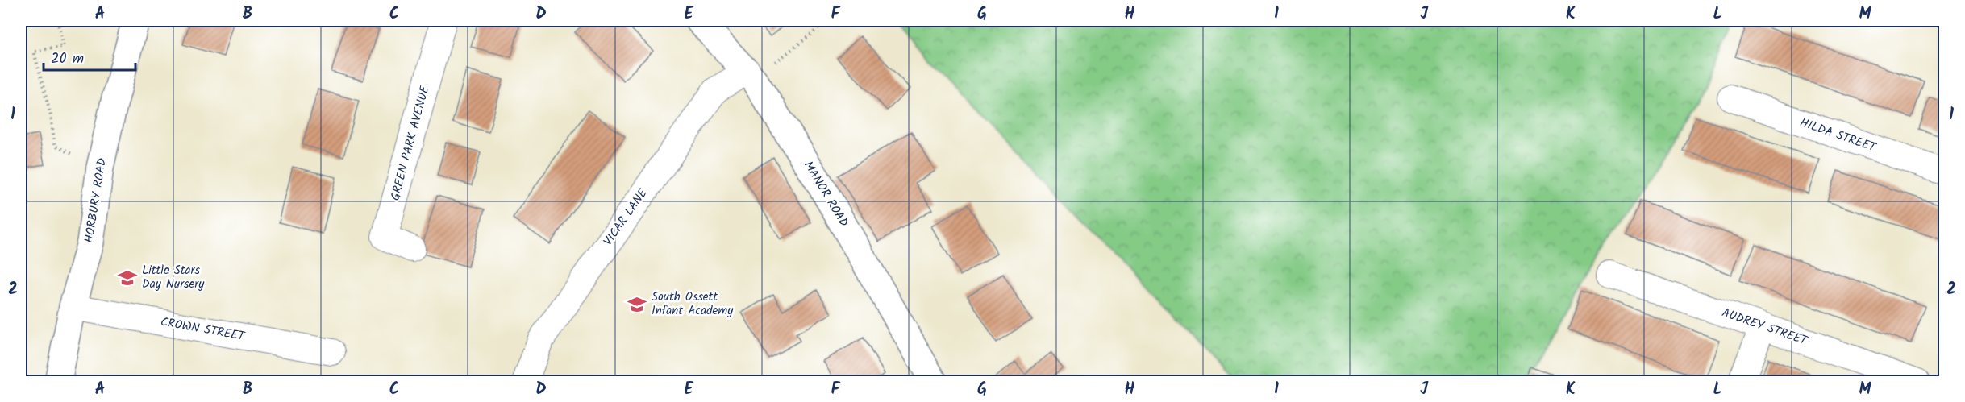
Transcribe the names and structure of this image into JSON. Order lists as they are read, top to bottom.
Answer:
{
  "streets": {
    "street": [
      "HILDA STREET",
      "GREEN PARK AVENUE",
      "MANOR ROAD",
      "HORBURY ROAD",
      "VICAR LANE",
      "AUDREY STREET",
      "CROWN STREET"
    ]
  },
  "crossings": [
    ["MANOR ROAD", "VICAR LANE"],
    ["HORBURY ROAD", "CROWN STREET"]
  ],
  "places": {
    "school or university": ["Little Stars Day Nursery", "South Ossett Infant Academy"]
  },
  "scale_bar": "20 m",
  "grid": {
    "columns": [
      "A",
      "B",
      "C",
      "D",
      "E",
      "F",
      "G",
      "H",
      "I",
      "J",
      "K",
      "L",
      "M"
    ],
    "rows": ["1", "2"]
  }
}
